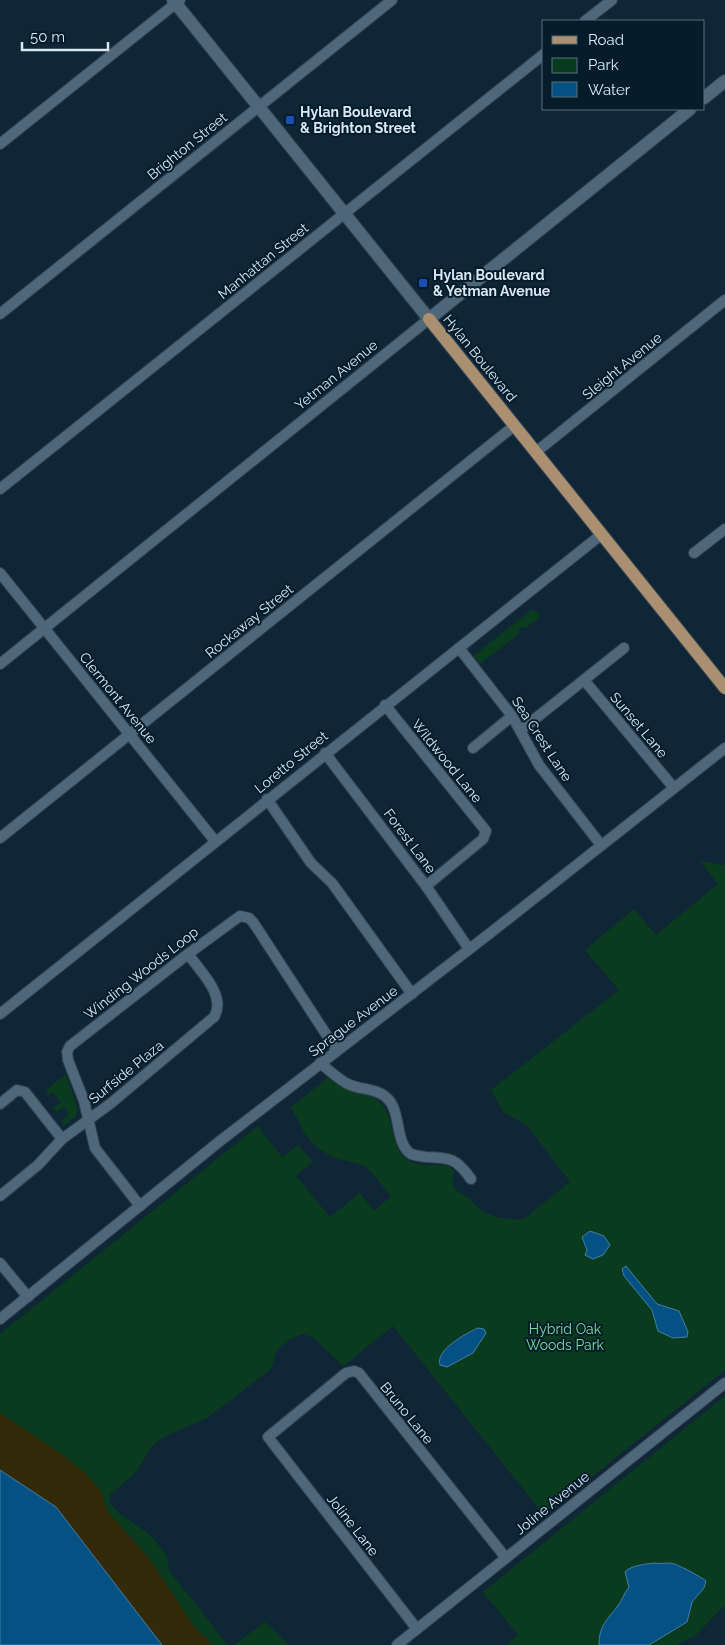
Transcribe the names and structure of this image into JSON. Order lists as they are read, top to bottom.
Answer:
{
  "streets": {
    "main road": ["Hylan Boulevard"],
    "street": [
      "Brighton Street",
      "Manhattan Street",
      "Sleight Avenue",
      "Yetman Avenue",
      "Rockaway Street",
      "Clermont Avenue",
      "Sunset Lane",
      "Sea Crest Lane",
      "Wildwood Lane",
      "Loretto Street",
      "Forest Lane",
      "Winding Woods Loop",
      "Sprague Avenue",
      "Surfside Plaza",
      "Bruno Lane",
      "Joline Avenue",
      "Joline Lane"
    ]
  },
  "crossings": [
    ["Brighton Street", "Hylan Boulevard"],
    ["Manhattan Street", "Hylan Boulevard"],
    ["Hylan Boulevard", "Sleight Avenue"],
    ["Hylan Boulevard", "Yetman Avenue"],
    ["Hylan Boulevard", "Rockaway Street"],
    ["Hylan Boulevard", "Loretto Street"],
    ["Yetman Avenue", "Clermont Avenue"],
    ["Rockaway Street", "Clermont Avenue"],
    ["Clermont Avenue", "Loretto Street"],
    ["Sunset Lane", "Sprague Avenue"],
    ["Sea Crest Lane", "Wildwood Lane"],
    ["Sea Crest Lane", "Loretto Street"],
    ["Sea Crest Lane", "Sprague Avenue"],
    ["Wildwood Lane", "Loretto Street"],
    ["Wildwood Lane", "Forest Lane"],
    ["Loretto Street", "Forest Lane"],
    ["Forest Lane", "Sprague Avenue"],
    ["Winding Woods Loop", "Sprague Avenue"],
    ["Winding Woods Loop", "Surfside Plaza"],
    ["Bruno Lane", "Joline Avenue"],
    ["Bruno Lane", "Joline Lane"],
    ["Joline Avenue", "Joline Lane"]
  ],
  "parks": ["Hybrid Oak Woods Park"],
  "places": {
    "transit": ["Hylan Boulevard & Brighton Street", "Hylan Boulevard & Yetman Avenue"]
  },
  "legend": ["Road", "Park", "Water"],
  "scale_bar": "50 m"
}
